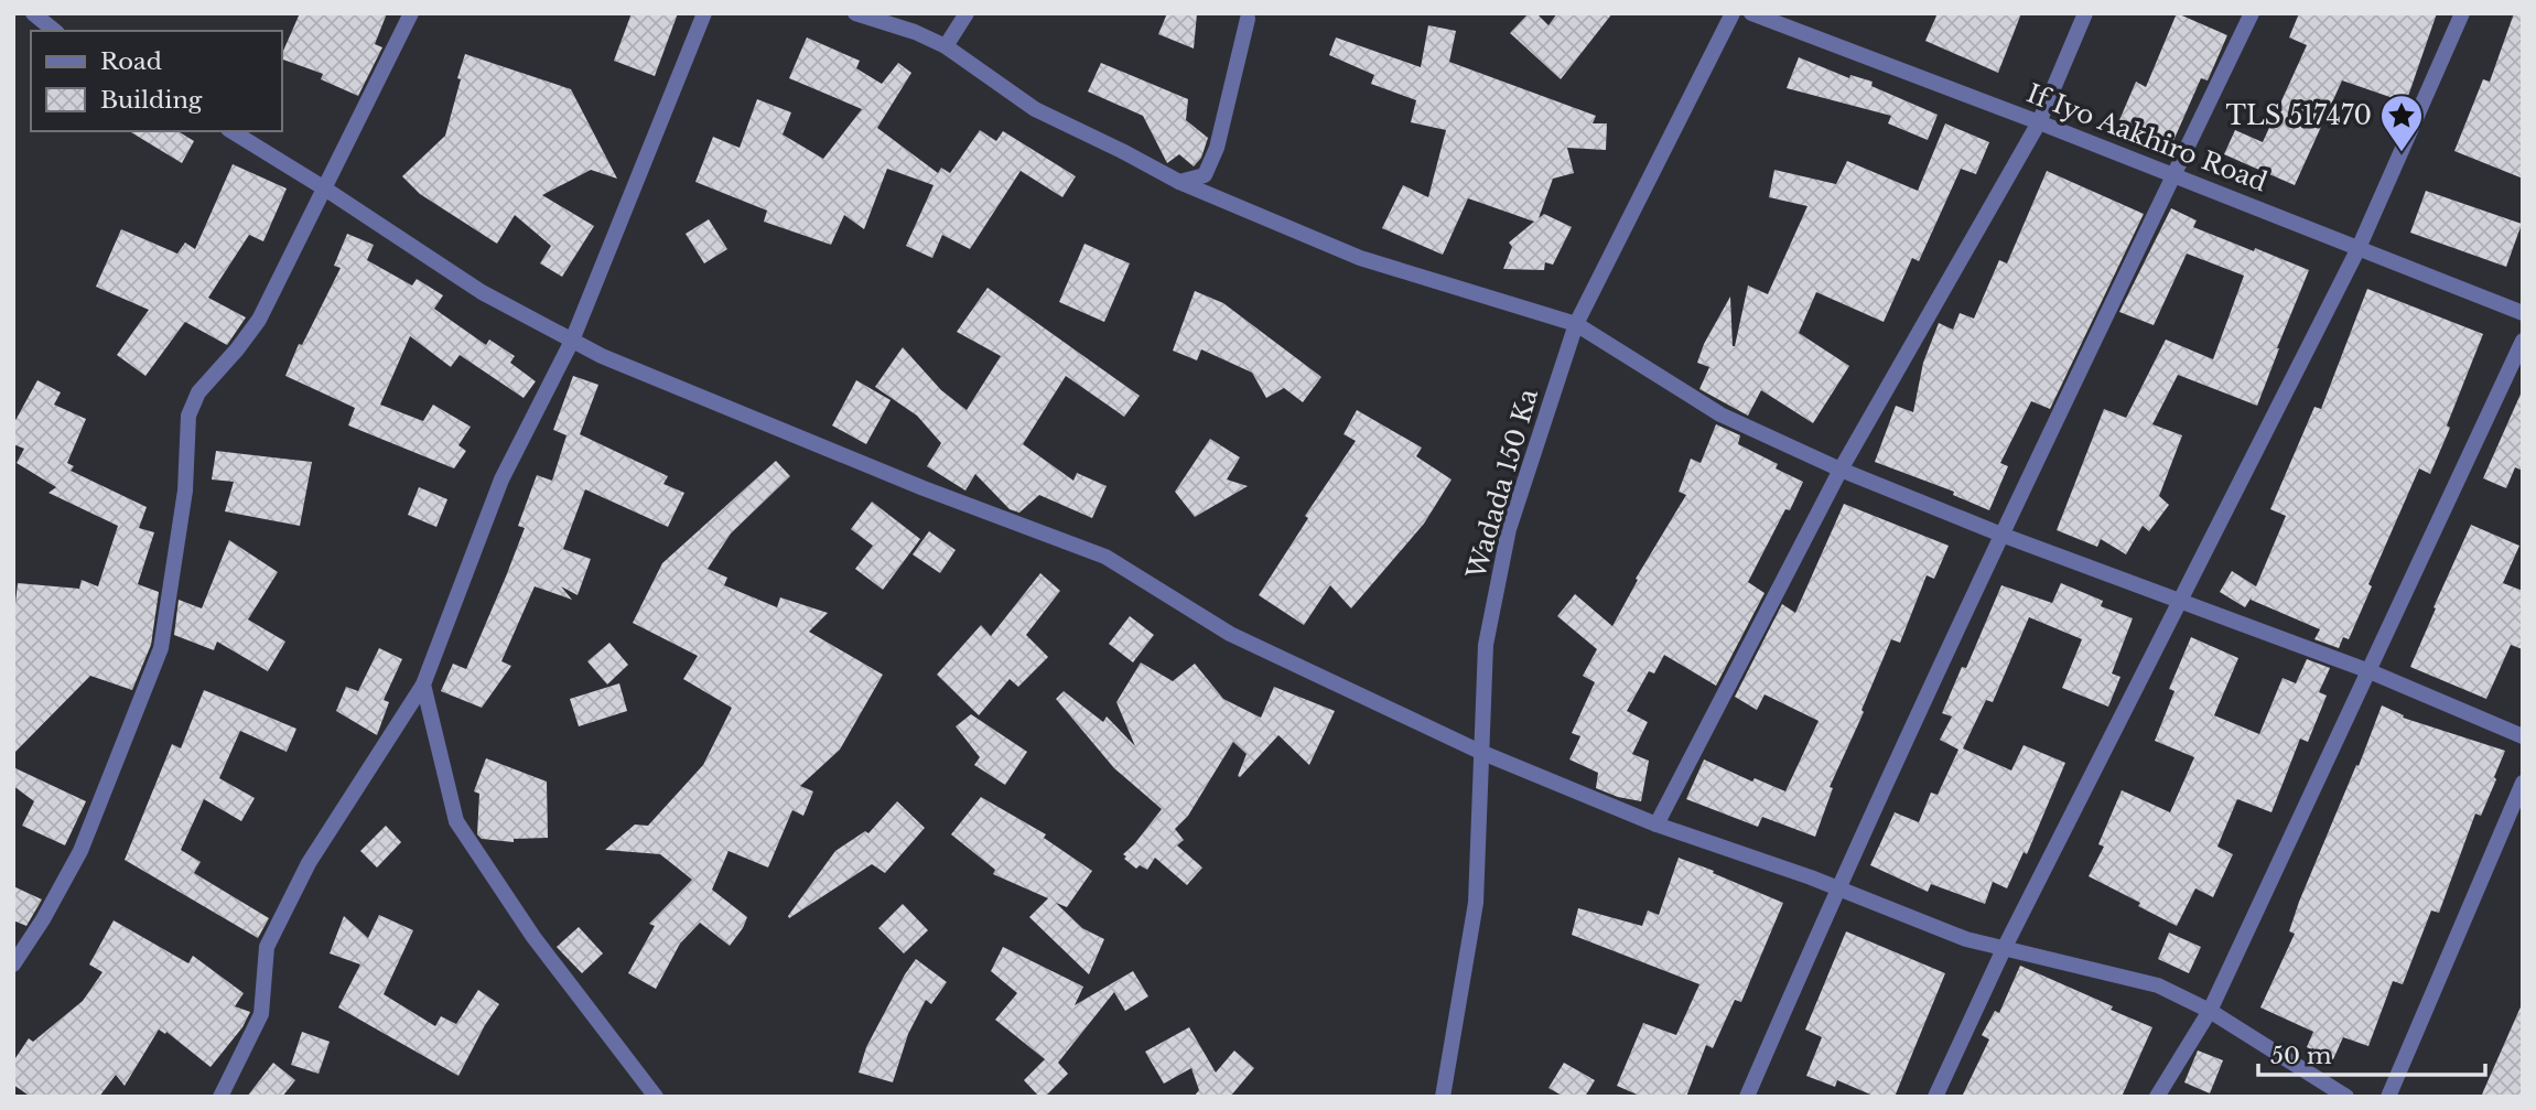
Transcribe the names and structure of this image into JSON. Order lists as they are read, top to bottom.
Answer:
{
  "streets": {
    "street": ["If Iyo Aakhiro Road", "Wadada 150 Ka"]
  },
  "places": {
    "place": ["TLS 517470"]
  },
  "legend": ["Road", "Building"],
  "scale_bar": "50 m"
}
